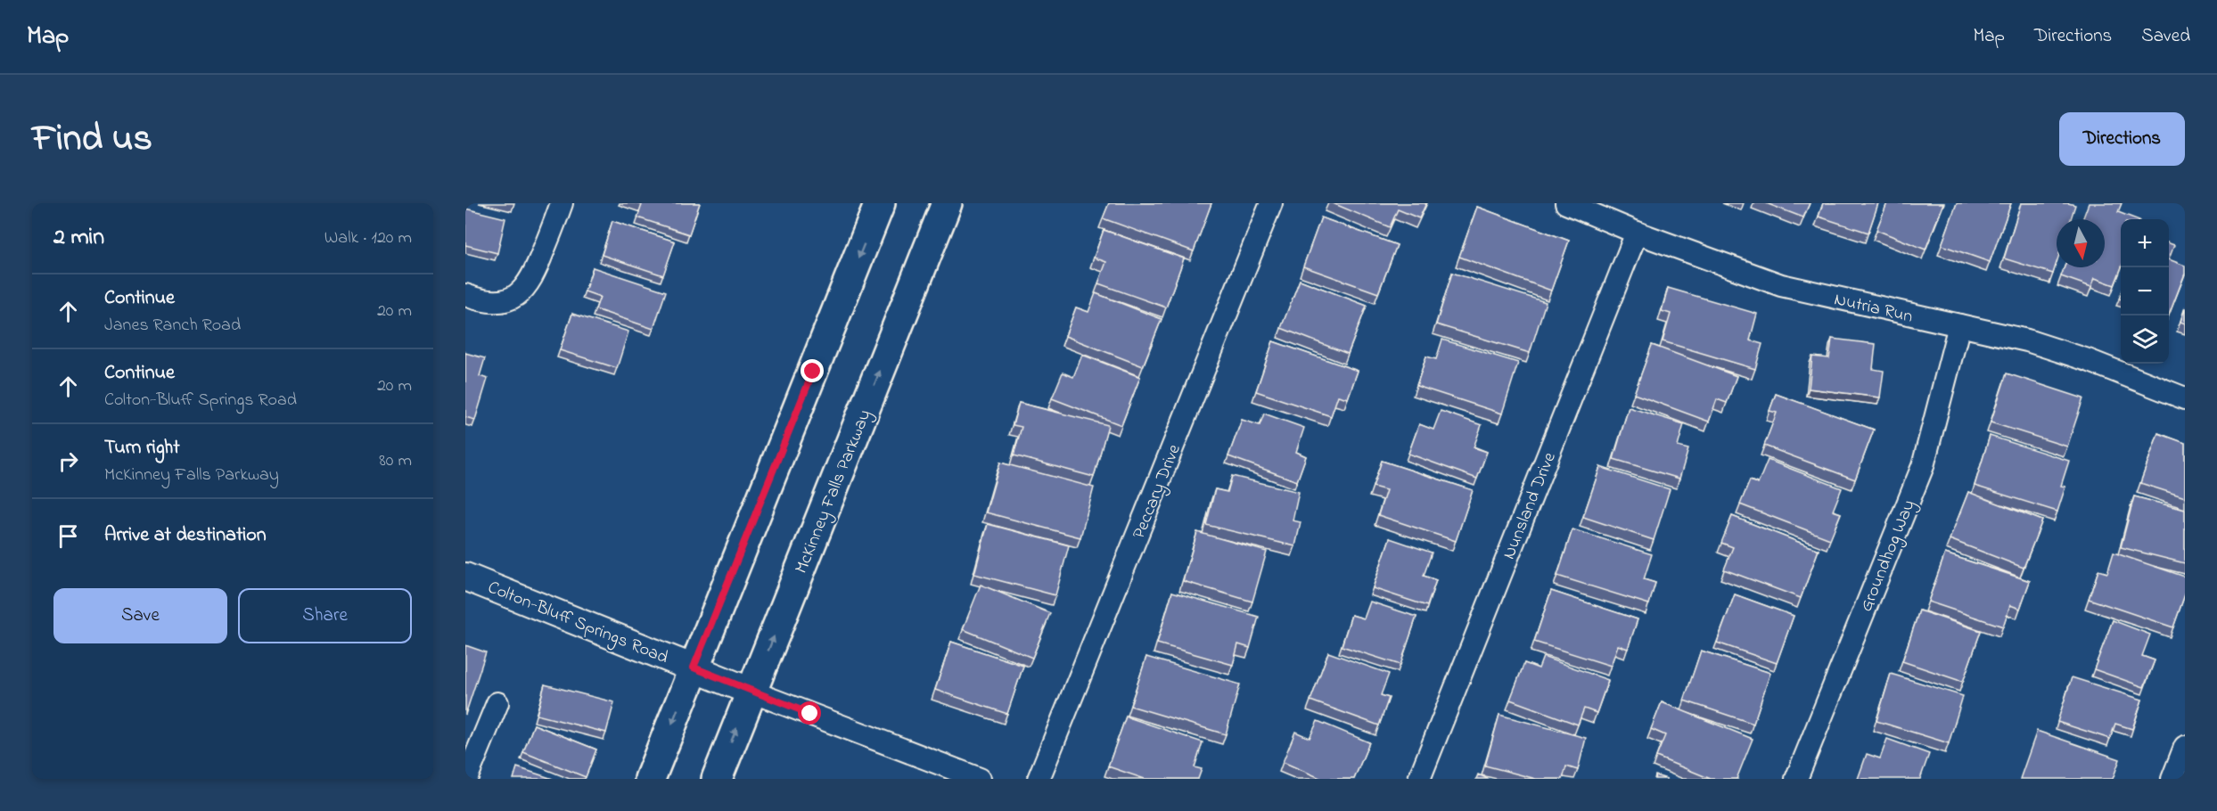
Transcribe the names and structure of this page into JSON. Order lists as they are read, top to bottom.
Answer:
{
  "streets": {
    "main road": ["McKinney Falls Parkway"],
    "street": [
      "Nutria Run",
      "Peccary Drive",
      "Nunsland Drive",
      "Groundhog Way",
      "Colton-Bluff Springs Road"
    ]
  },
  "crossings": [
    ["Nutria Run", "Nunsland Drive"],
    ["Nutria Run", "Groundhog Way"],
    ["McKinney Falls Parkway", "Colton-Bluff Springs Road"]
  ],
  "north": "bottom",
  "page": {
    "header": "Map",
    "nav": ["Map", "Directions", "Saved"],
    "title": "Find us",
    "buttons": [
      "Directions",
      ["Save", "Share"]
    ],
    "heading": ["2 min", "Walk · 120 m"],
    "map_buttons": ["+", "−"],
    "list": [
      ["Continue", "Janes Ranch Road", "20 m"],
      ["Continue", "Colton-Bluff Springs Road", "20 m"],
      ["Turn right", "McKinney Falls Parkway", "80 m"],
      "Arrive at destination"
    ]
  }
}
